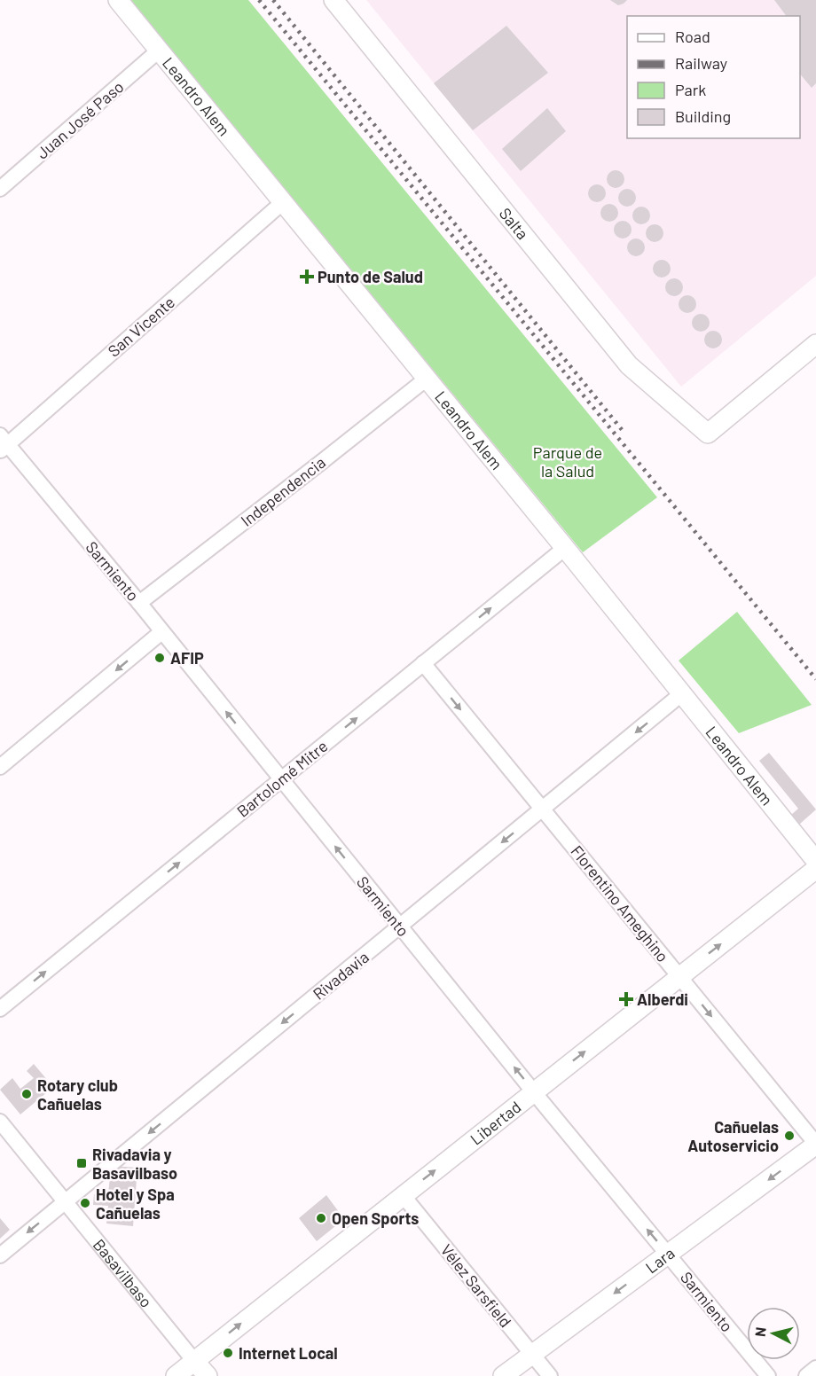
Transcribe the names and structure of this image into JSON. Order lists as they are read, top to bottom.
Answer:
{
  "streets": {
    "street": [
      "Leandro Alem",
      "Juan José Paso",
      "Salta",
      "San Vicente",
      "Independencia",
      "Sarmiento",
      "Bartolomé Mitre",
      "Florentino Ameghino",
      "Rivadavia",
      "Libertad",
      "Lara",
      "Basavilbaso",
      "Vélez Sarsfield"
    ]
  },
  "crossings": [
    ["Leandro Alem", "Juan José Paso"],
    ["Leandro Alem", "San Vicente"],
    ["Leandro Alem", "Independencia"],
    ["Leandro Alem", "Bartolomé Mitre"],
    ["Leandro Alem", "Rivadavia"],
    ["San Vicente", "Sarmiento"],
    ["Independencia", "Sarmiento"],
    ["Sarmiento", "Bartolomé Mitre"],
    ["Sarmiento", "Rivadavia"],
    ["Sarmiento", "Libertad"],
    ["Sarmiento", "Lara"],
    ["Bartolomé Mitre", "Florentino Ameghino"],
    ["Florentino Ameghino", "Rivadavia"],
    ["Florentino Ameghino", "Libertad"],
    ["Florentino Ameghino", "Lara"],
    ["Rivadavia", "Basavilbaso"],
    ["Libertad", "Basavilbaso"],
    ["Libertad", "Vélez Sarsfield"],
    ["Lara", "Vélez Sarsfield"]
  ],
  "one_way": [
    "Sarmiento",
    "Bartolomé Mitre",
    "Florentino Ameghino",
    "Rivadavia",
    "Libertad",
    "Lara"
  ],
  "parks": ["Parque de la Salud"],
  "places": {
    "health": ["Punto de Salud", "Alberdi"],
    "other": [
      "AFIP",
      "Rotary club Cañuelas",
      "Cañuelas Autoservicio",
      "Hotel y Spa Cañuelas",
      "Open Sports",
      "Internet Local"
    ],
    "transit": ["Rivadavia y Basavilbaso"]
  },
  "legend": [
    "Road",
    "Railway",
    "Park",
    "Building"
  ],
  "north": "left"
}
